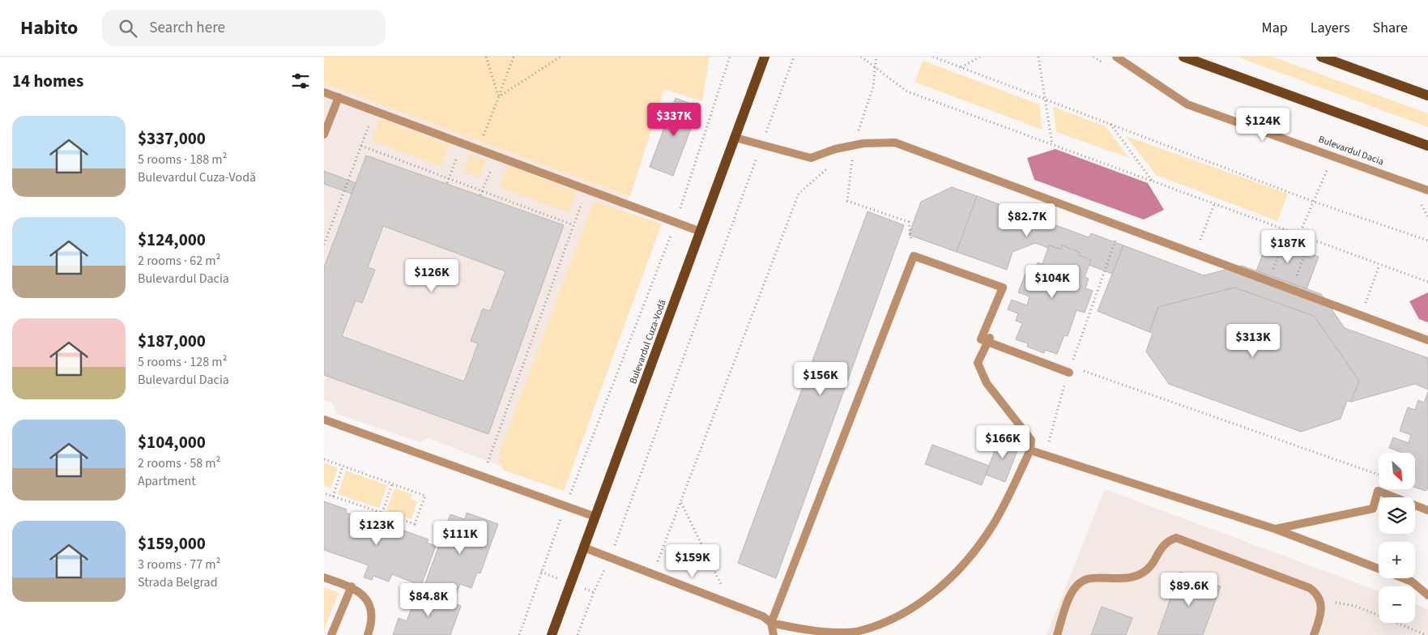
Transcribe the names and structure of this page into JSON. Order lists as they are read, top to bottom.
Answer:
{
  "streets": {
    "main road": ["Bulevardul Cuza-Vodă"],
    "street": ["Bulevardul Dacia"]
  },
  "north": "bottom right",
  "page": {
    "header": "Habito",
    "search": "Search here",
    "nav": ["Map", "Layers", "Share"],
    "heading": "14 homes",
    "price": [
      "$337K",
      "$124K",
      "$82.7K",
      "$187K",
      "$126K",
      "$104K",
      "$313K",
      "$156K",
      "$166K",
      "$123K",
      "$111K",
      "$159K",
      "$89.6K",
      "$84.8K"
    ],
    "list": [
      {
        "name": "$337,000",
        "note": "5 rooms · 188 m² · Bulevardul Cuza-Vodă"
      },
      {
        "name": "$124,000",
        "note": "2 rooms · 62 m² · Bulevardul Dacia"
      },
      {
        "name": "$187,000",
        "note": "5 rooms · 128 m² · Bulevardul Dacia"
      },
      {
        "name": "$104,000",
        "note": "2 rooms · 58 m² · Apartment"
      },
      {
        "name": "$159,000",
        "note": "3 rooms · 77 m² · Strada Belgrad"
      }
    ],
    "map_buttons": ["+", "−"]
  }
}
